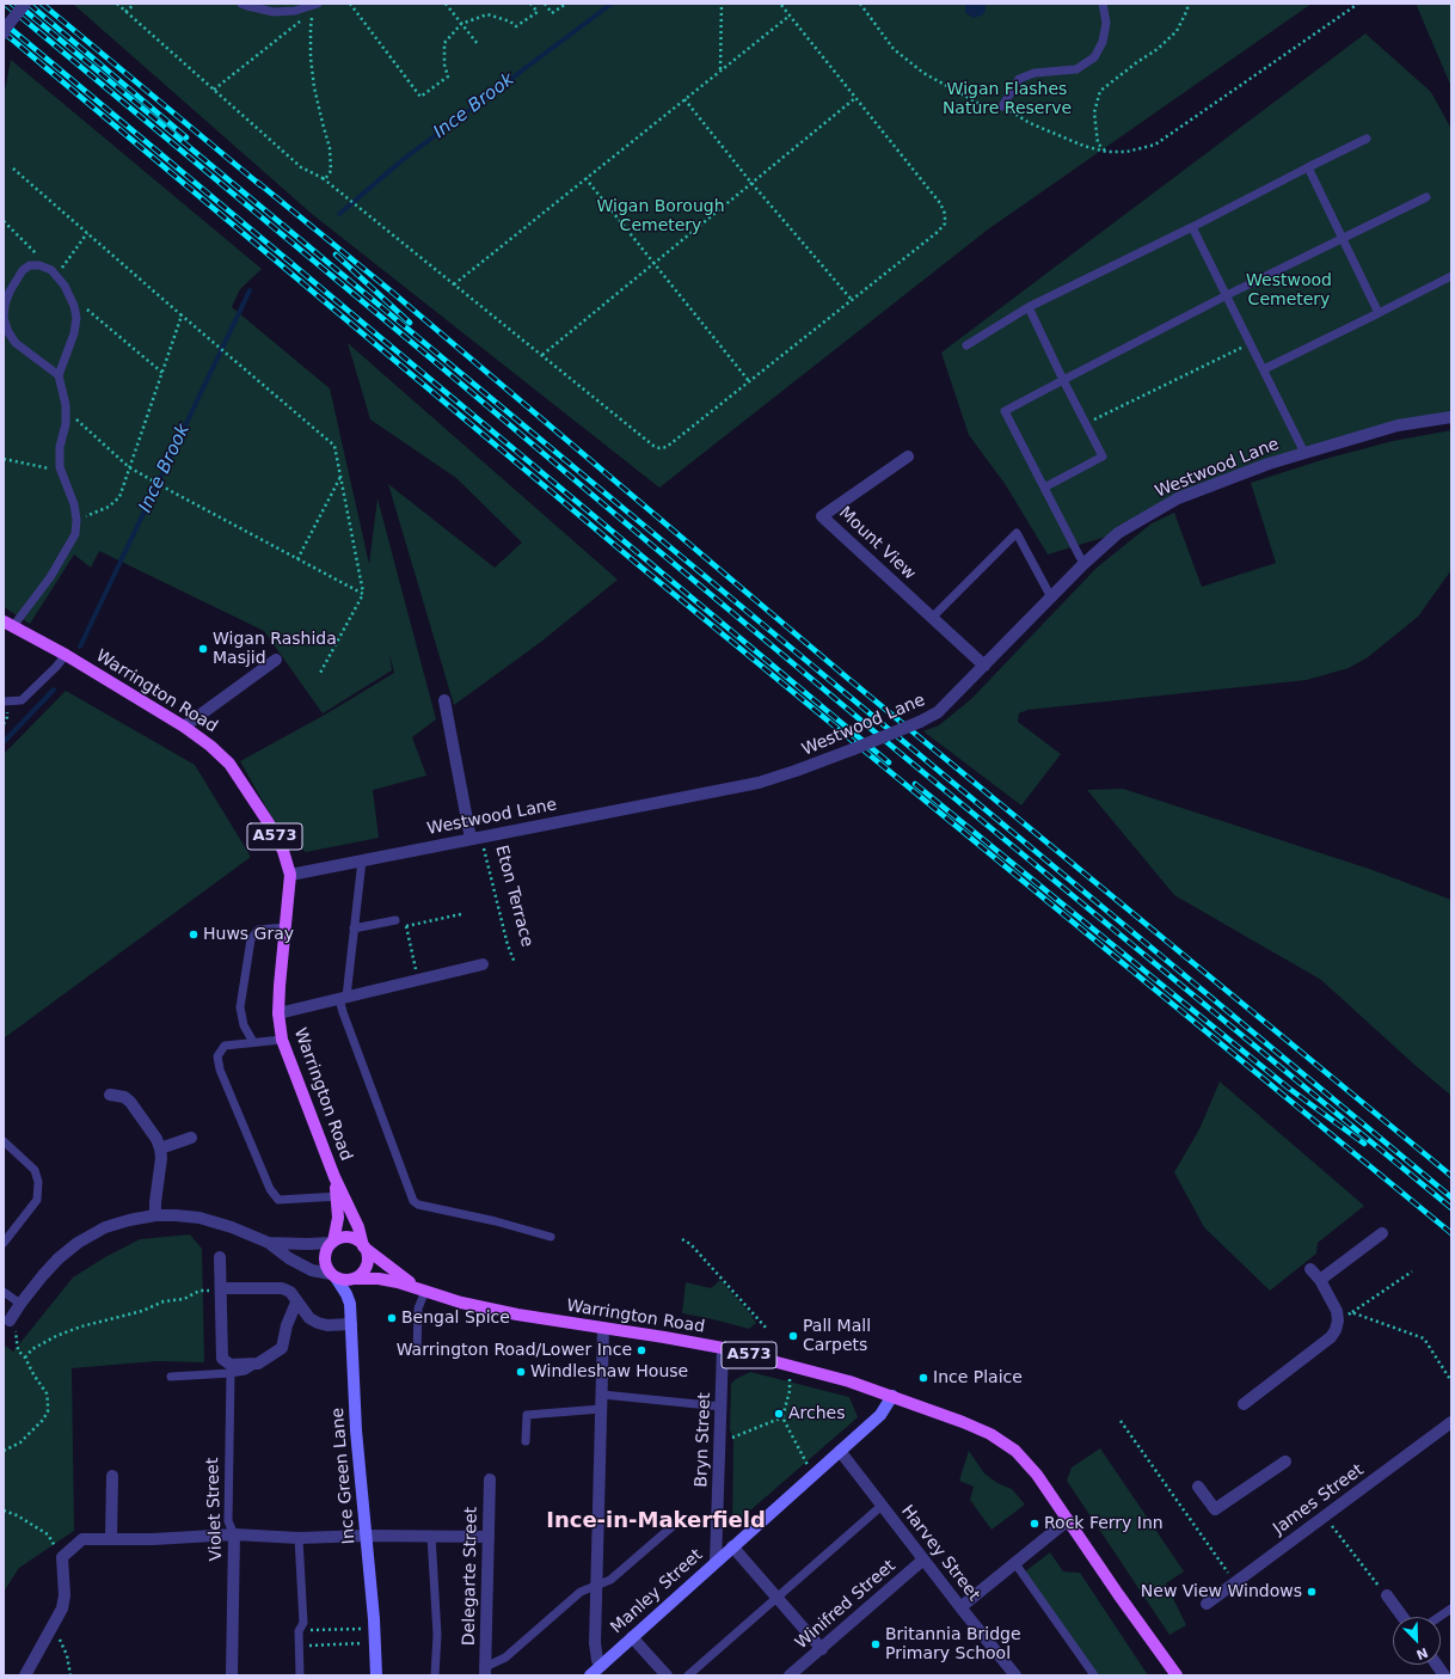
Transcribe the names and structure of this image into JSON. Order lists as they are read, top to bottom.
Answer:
{
  "streets": {
    "main road": ["Warrington Road", "A573"],
    "street": [
      "Westwood Lane",
      "Mount View",
      "Eton Terrace",
      "Bryn Street",
      "Ince Green Lane",
      "James Street",
      "Violet Street",
      "Harvey Street",
      "Delegarte Street",
      "Manley Street",
      "Winifred Street"
    ]
  },
  "crossings": [
    ["Westwood Lane", "Mount View"],
    ["Westwood Lane", "Warrington Road"],
    ["Westwood Lane", "Eton Terrace"],
    ["Warrington Road", "A573"],
    ["Warrington Road", "Bryn Street"],
    ["Warrington Road", "Ince Green Lane"],
    ["Warrington Road", "Manley Street"],
    ["A573", "Ince Green Lane"],
    ["Bryn Street", "Manley Street"],
    ["Harvey Street", "Manley Street"],
    ["Harvey Street", "Winifred Street"]
  ],
  "districts": ["Ince-in-Makerfield"],
  "water": ["Ince Brook"],
  "parks": ["Wigan Flashes Nature Reserve", "Wigan Borough Cemetery", "Westwood Cemetery"],
  "places": [
    "Wigan Rashida Masjid",
    "Huws Gray",
    "Bengal Spice",
    "Pall Mall Carpets",
    "Warrington Road/Lower Ince",
    "Windleshaw House",
    "Ince Plaice",
    "Arches",
    "Rock Ferry Inn",
    "New View Windows",
    "Britannia Bridge Primary School"
  ],
  "north": "bottom right"
}
